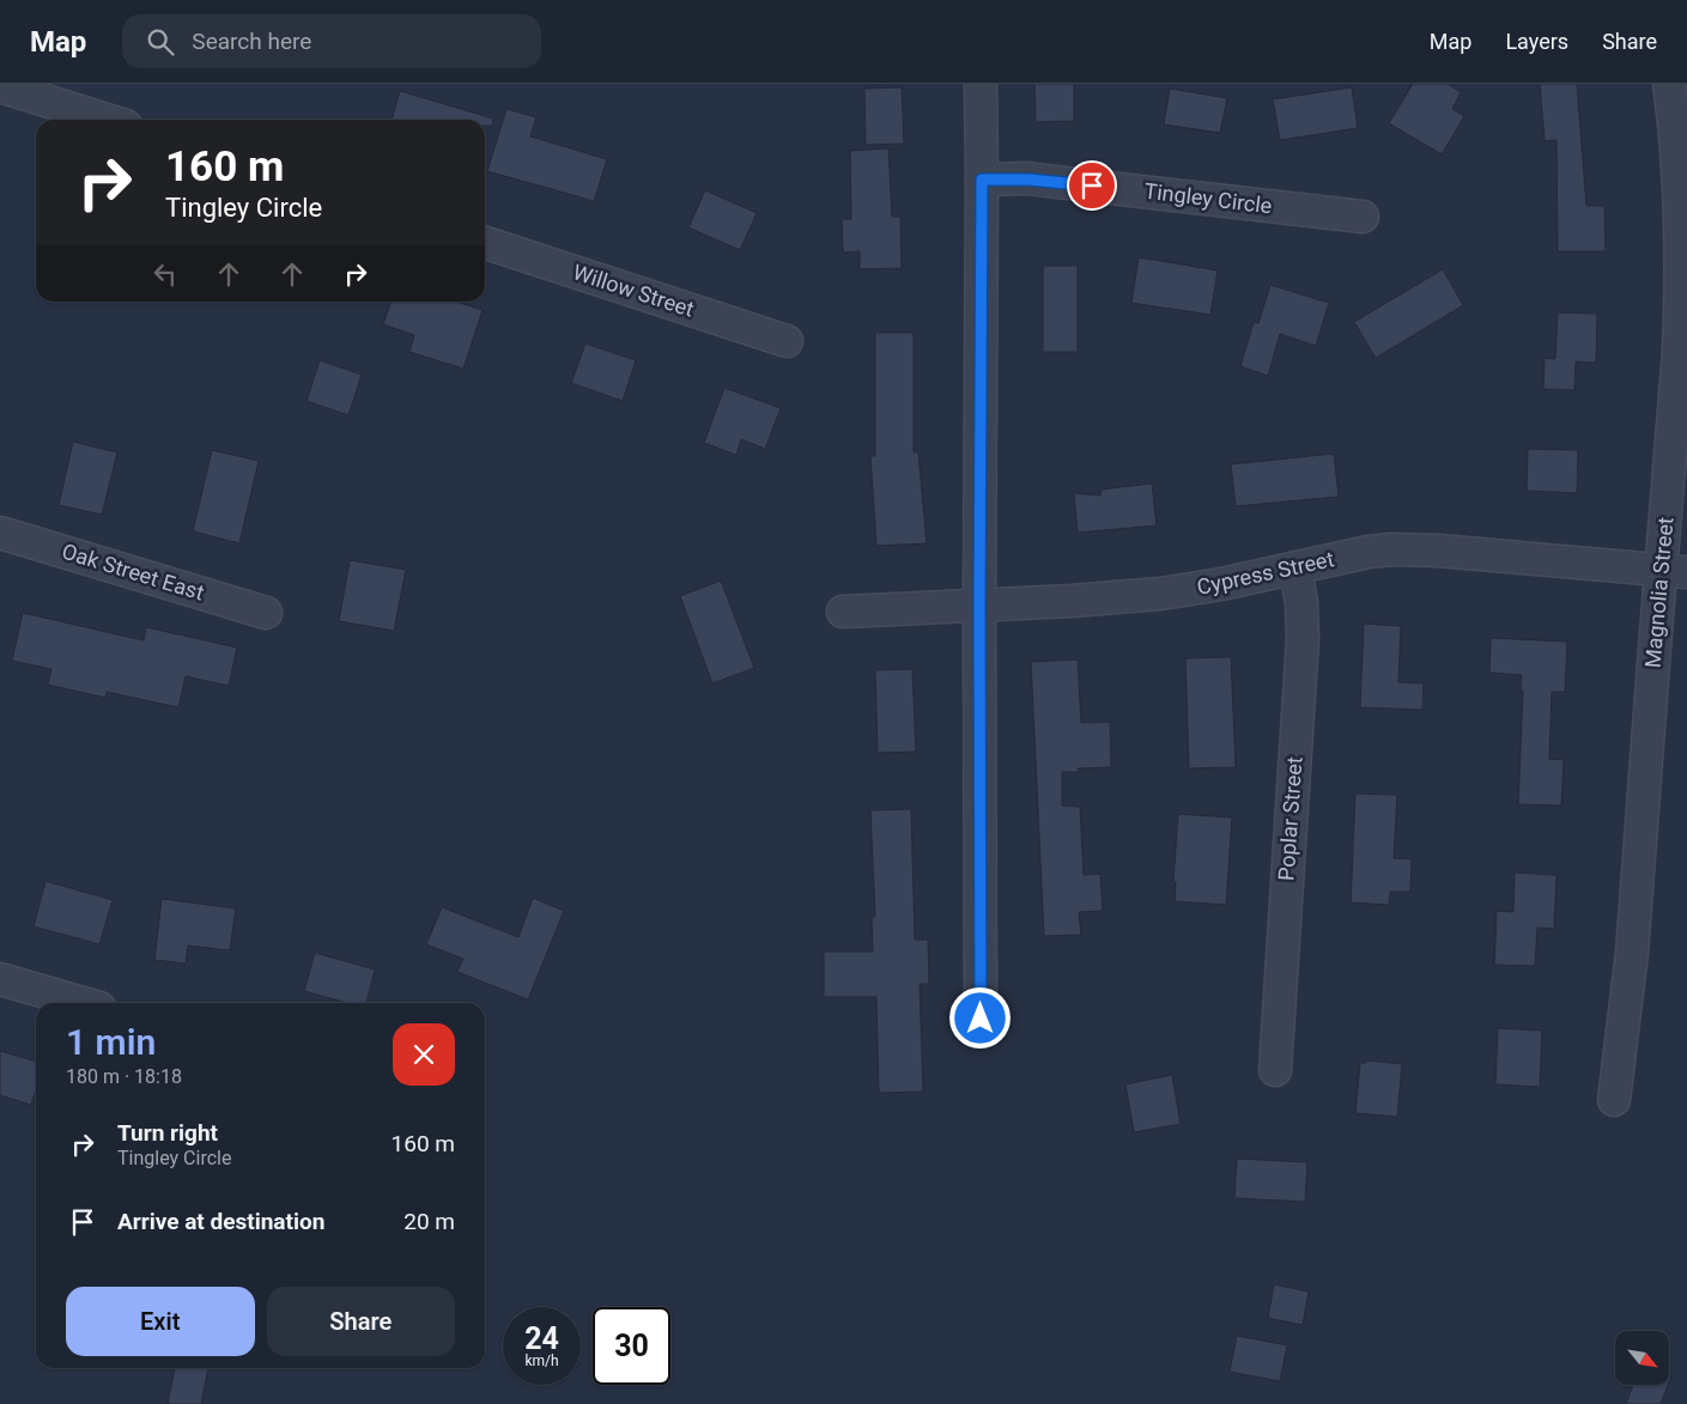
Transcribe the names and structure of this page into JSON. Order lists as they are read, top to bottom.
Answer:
{
  "streets": {
    "street": [
      "Tingley Circle",
      "Willow Street",
      "Oak Street East",
      "Cypress Street",
      "Magnolia Street",
      "Poplar Street"
    ]
  },
  "crossings": [
    ["Cypress Street", "Magnolia Street"],
    ["Cypress Street", "Poplar Street"]
  ],
  "north": "bottom right",
  "page": {
    "header": "Map",
    "search": "Search here",
    "nav": ["Map", "Layers", "Share"],
    "turn": ["160 m", "Tingley Circle"],
    "heading": ["1 min", "180 m · 18:18"],
    "list": [
      {
        "name": "Turn right",
        "note": "Tingley Circle",
        "value": "160 m"
      },
      {
        "name": "Arrive at destination",
        "value": "20 m"
      }
    ],
    "buttons": ["Exit", "Share"],
    "speed": "24 km/h",
    "limit": "30"
  }
}
